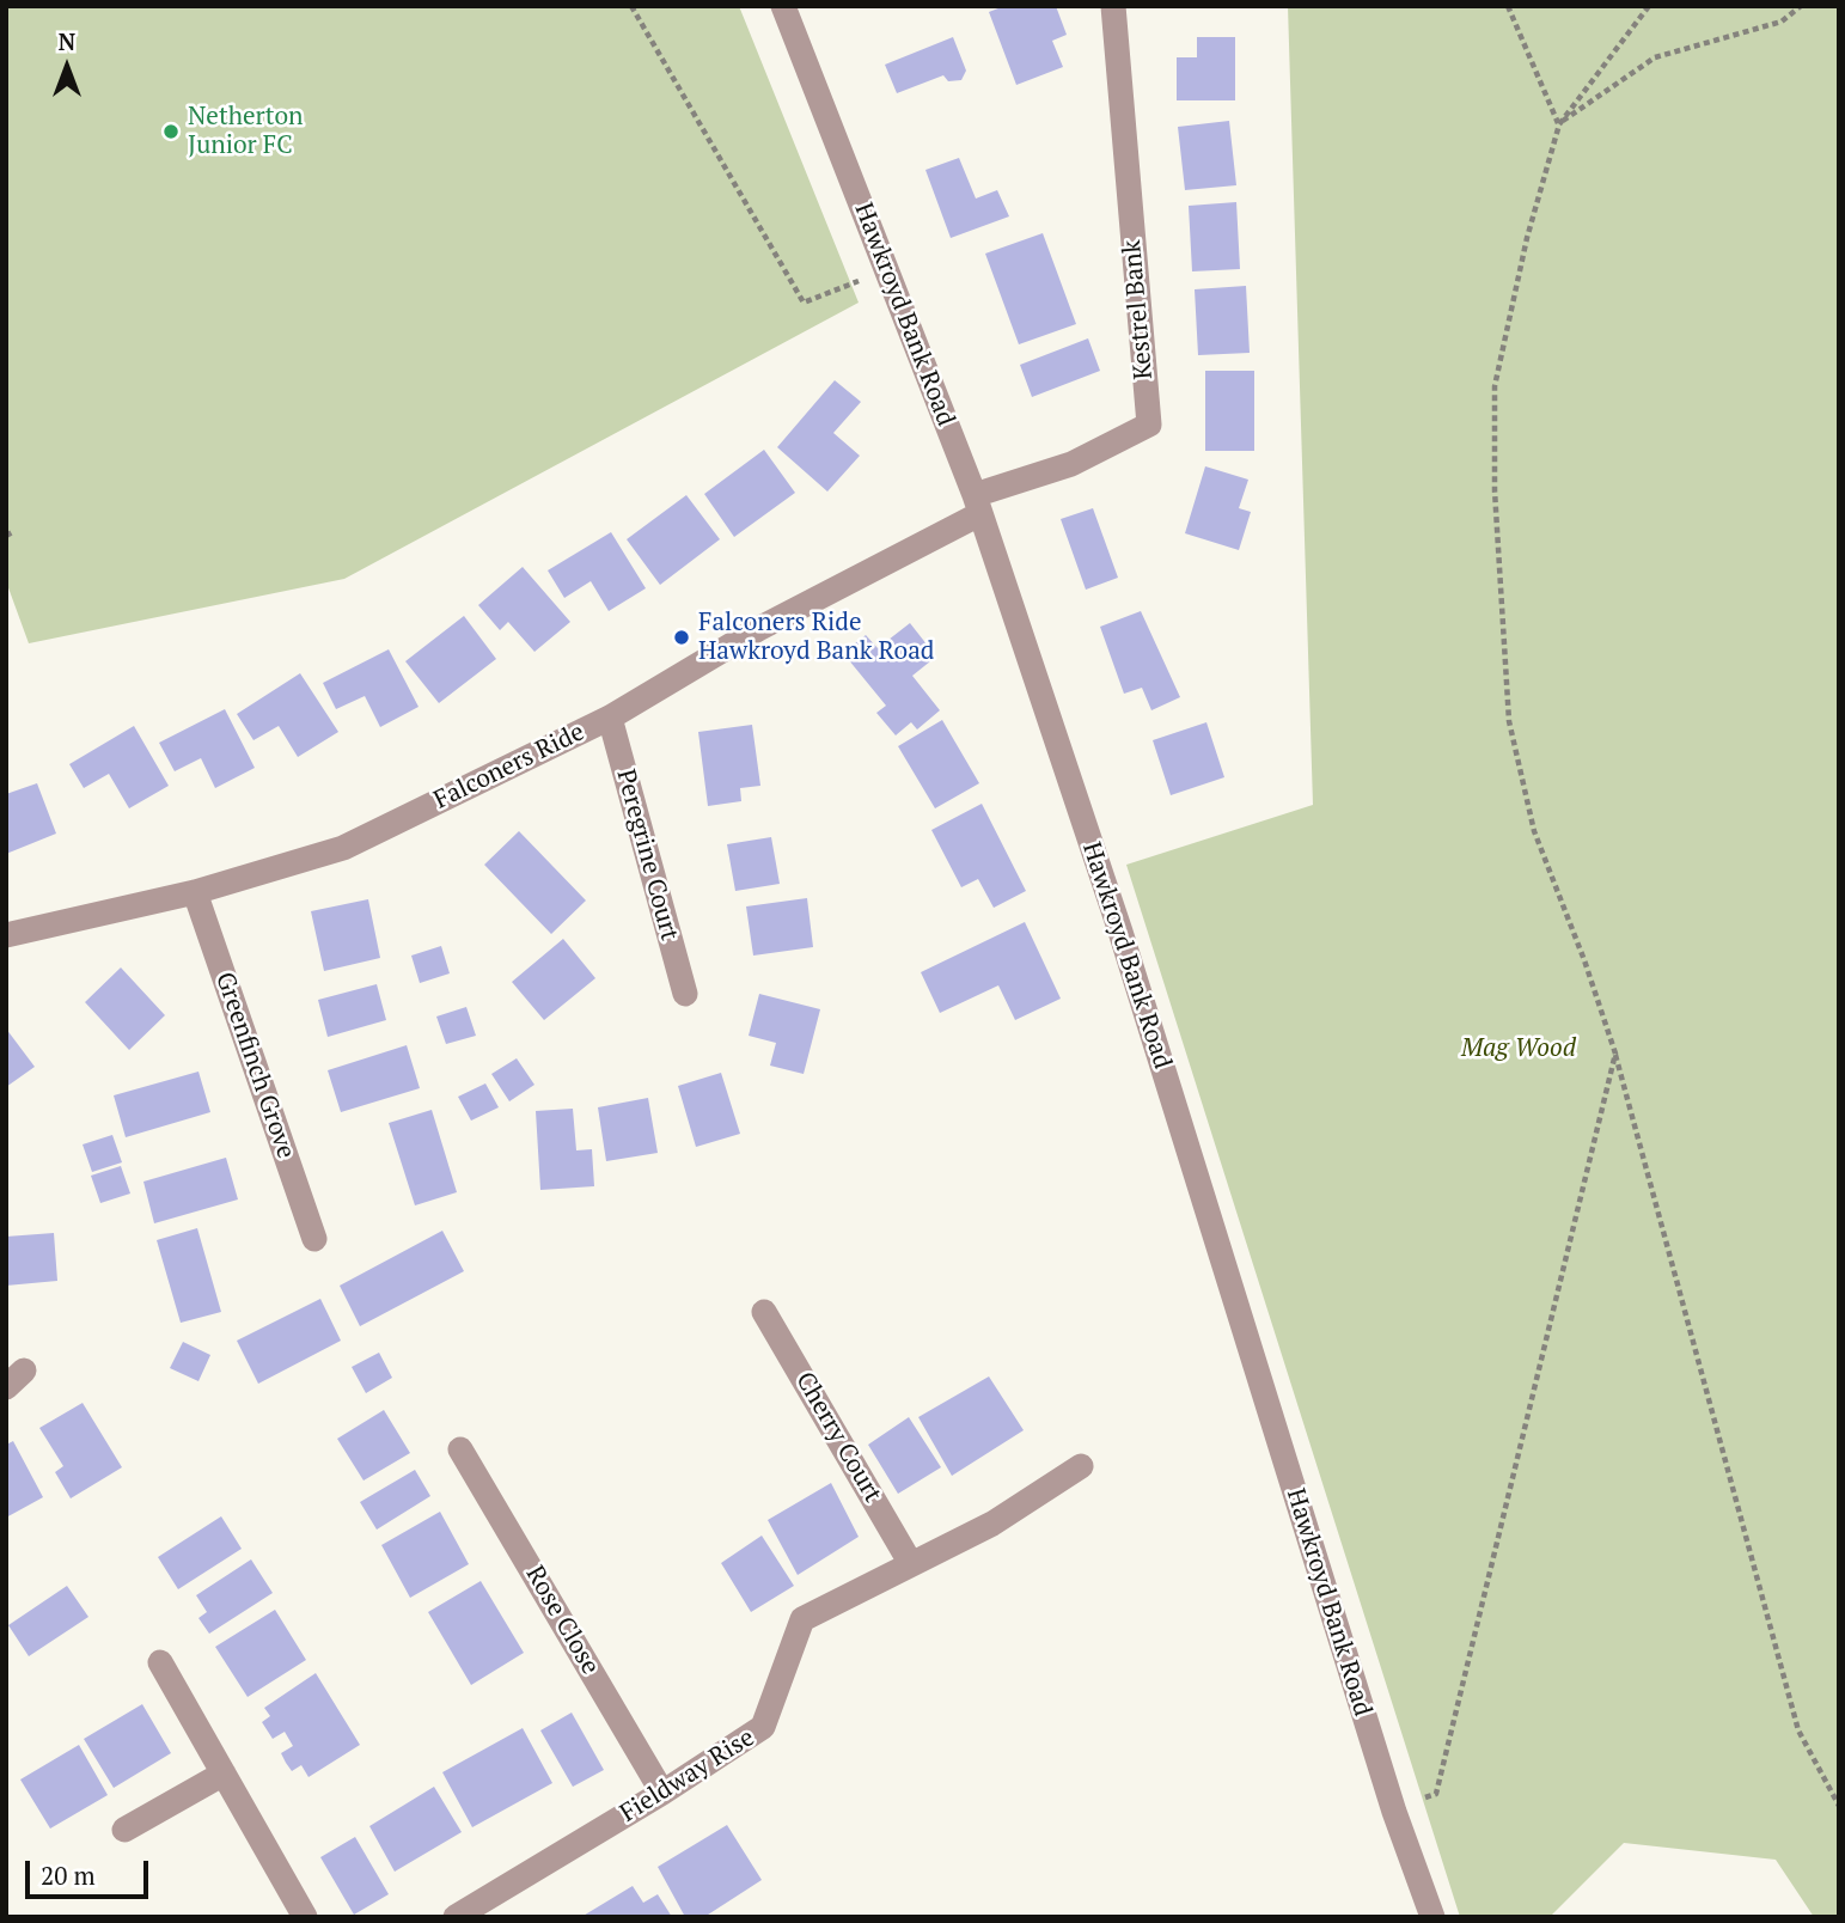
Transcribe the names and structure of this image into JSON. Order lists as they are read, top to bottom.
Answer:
{
  "streets": {
    "street": [
      "Kestrel Bank",
      "Hawkroyd Bank Road",
      "Falconers Ride",
      "Peregrine Court",
      "Greenfinch Grove",
      "Cherry Court",
      "Rose Close",
      "Fieldway Rise"
    ]
  },
  "crossings": [
    ["Kestrel Bank", "Hawkroyd Bank Road"],
    ["Kestrel Bank", "Falconers Ride"],
    ["Hawkroyd Bank Road", "Falconers Ride"],
    ["Falconers Ride", "Peregrine Court"],
    ["Falconers Ride", "Greenfinch Grove"],
    ["Cherry Court", "Fieldway Rise"],
    ["Rose Close", "Fieldway Rise"]
  ],
  "parks": ["Mag Wood"],
  "places": ["Netherton Junior FC", "Falconers Ride Hawkroyd Bank Road"],
  "scale_bar": "20 m",
  "north": "top"
}
